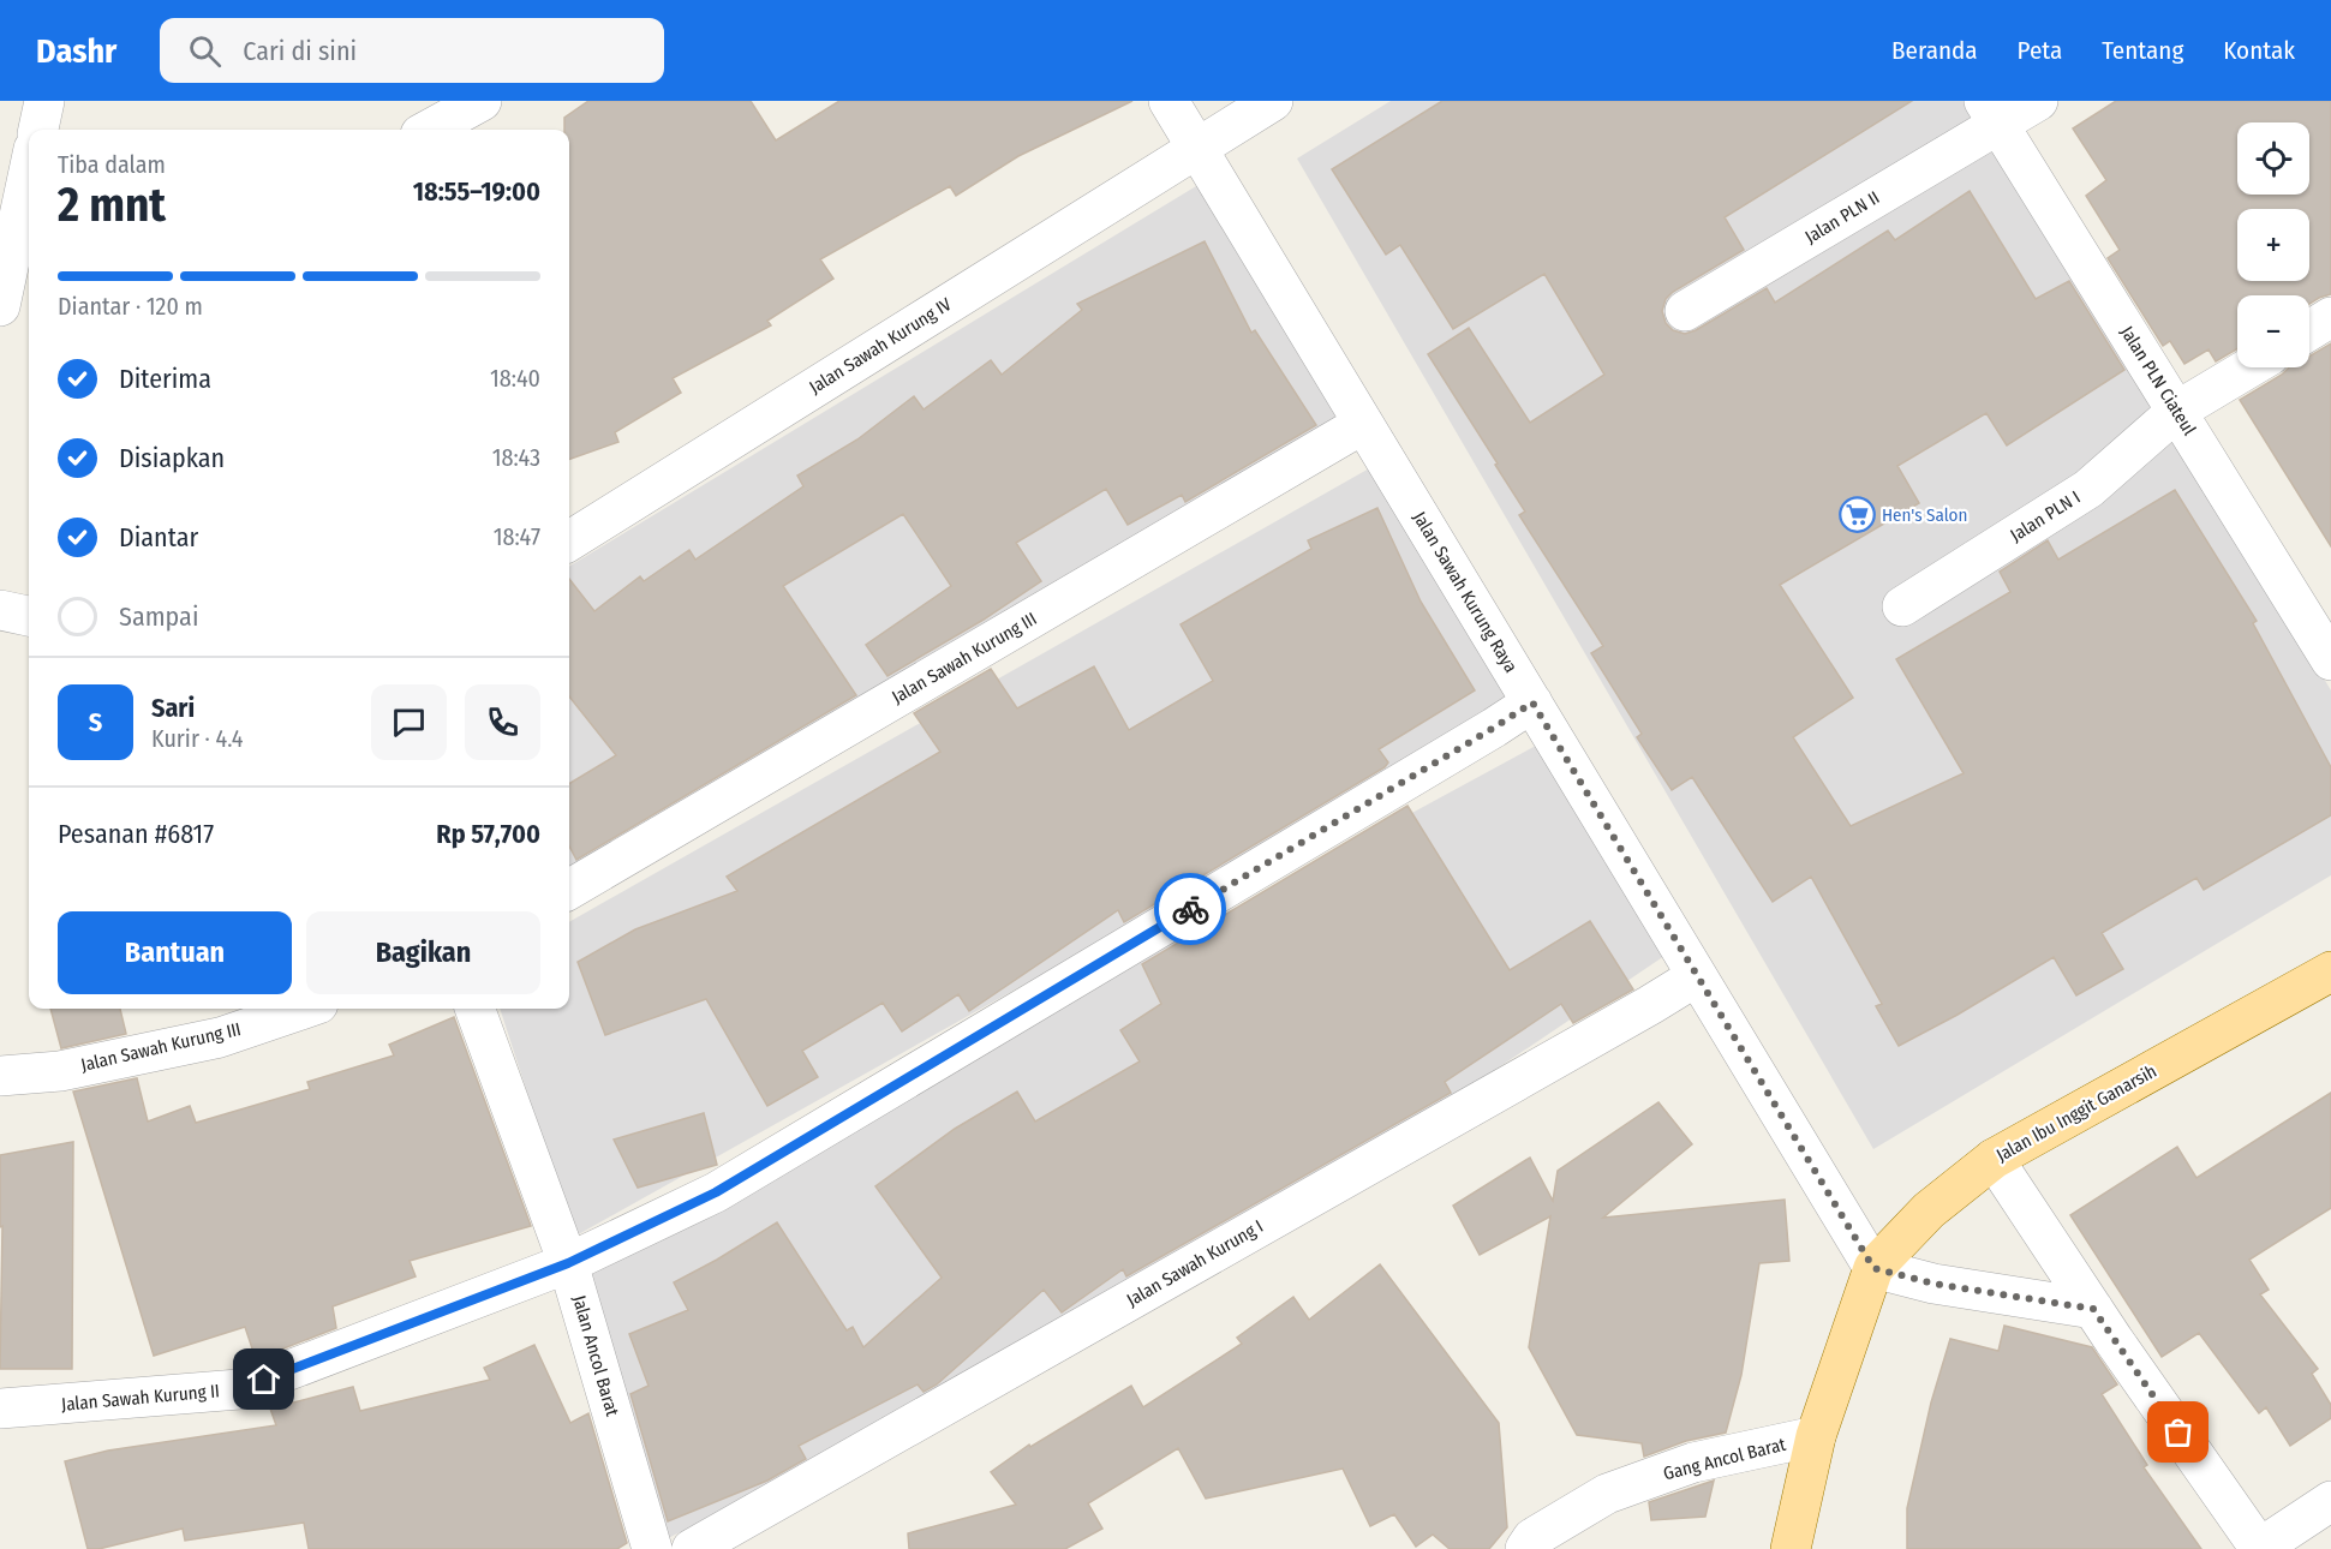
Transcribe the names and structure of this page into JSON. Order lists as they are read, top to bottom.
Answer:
{
  "streets": {
    "main road": ["Jalan Ibu Inggit Ganarsih"],
    "street": [
      "Jalan PLN II",
      "Jalan Sawah Kurung IV",
      "Jalan PLN Ciateul",
      "Jalan PLN I",
      "Jalan Sawah Kurung Raya",
      "Jalan Sawah Kurung III",
      "Jalan Sawah Kurung I",
      "Jalan Ancol Barat",
      "Jalan Sawah Kurung II",
      "Gang Ancol Barat"
    ]
  },
  "crossings": [
    ["Jalan PLN II", "Jalan PLN Ciateul"],
    ["Jalan Sawah Kurung IV", "Jalan Sawah Kurung Raya"],
    ["Jalan PLN Ciateul", "Jalan PLN I"],
    ["Jalan Sawah Kurung Raya", "Jalan Sawah Kurung III"],
    ["Jalan Sawah Kurung Raya", "Jalan Ibu Inggit Ganarsih"],
    ["Jalan Sawah Kurung Raya", "Jalan Sawah Kurung I"],
    ["Jalan Sawah Kurung Raya", "Jalan Sawah Kurung II"],
    ["Jalan Ibu Inggit Ganarsih", "Gang Ancol Barat"],
    ["Jalan Ancol Barat", "Jalan Sawah Kurung II"]
  ],
  "places": {
    "supermarket": ["Hen's Salon"]
  },
  "page": {
    "header": "Dashr",
    "search": "Cari di sini",
    "nav": [
      "Beranda",
      "Peta",
      "Tentang",
      "Kontak"
    ],
    "map_buttons": ["+", "−"],
    "heading": ["2 mnt", "Tiba dalam", "18:55–19:00"],
    "panel": [
      "Sari",
      "Kurir · 4.4",
      "Pesanan #6817",
      "Rp 57,700"
    ],
    "bar": "Diantar · 120 m",
    "list": [
      ["Diterima", "18:40"],
      ["Disiapkan", "18:43"],
      ["Diantar", "18:47"],
      "Sampai"
    ],
    "round": "S",
    "buttons": ["Bantuan", "Bagikan"]
  }
}
